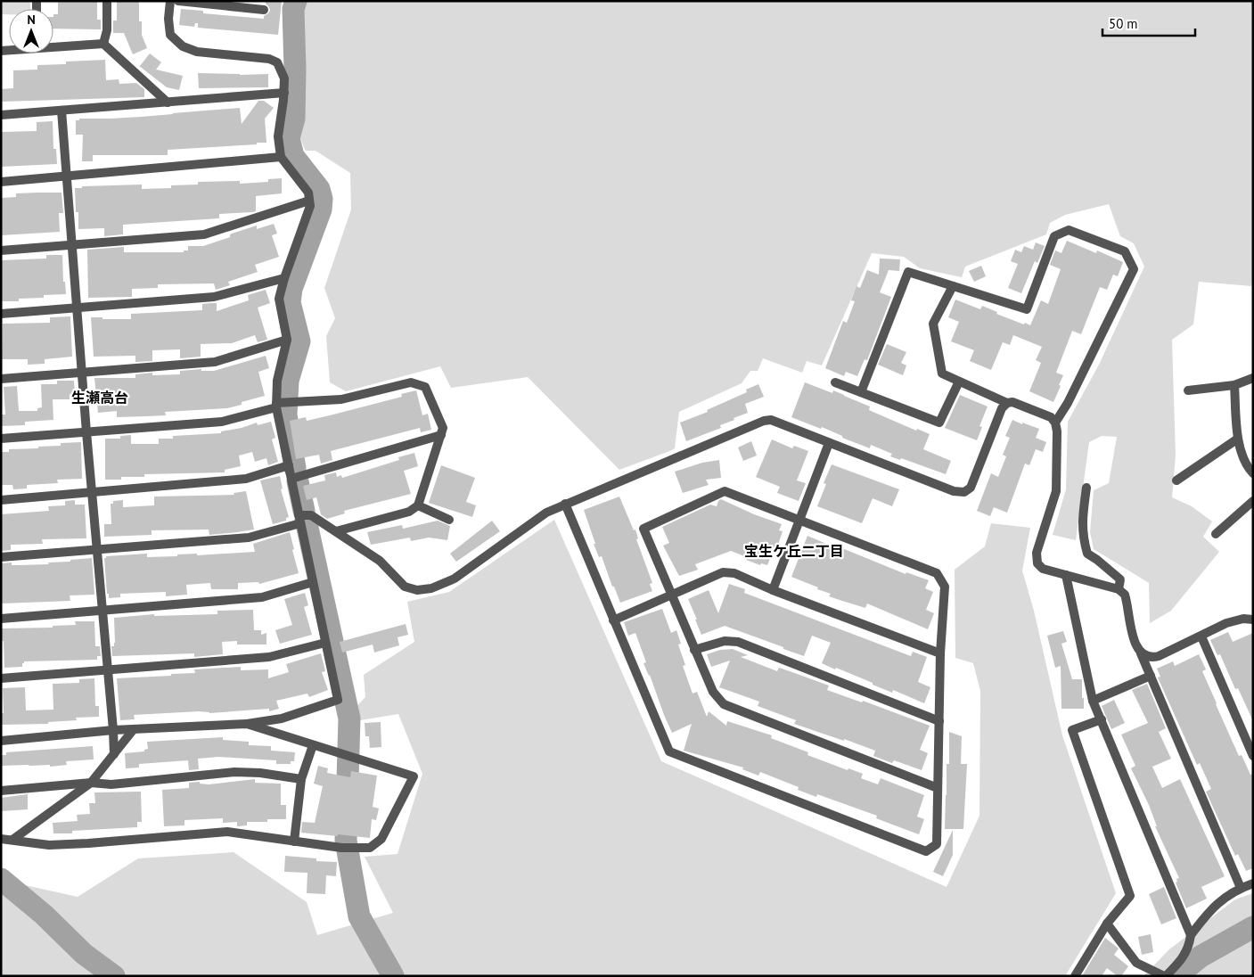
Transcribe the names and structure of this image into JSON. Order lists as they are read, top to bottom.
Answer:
{
  "districts": ["生瀬高台", "宝生ケ丘二丁目"],
  "scale_bar": "50 m",
  "north": "top"
}
